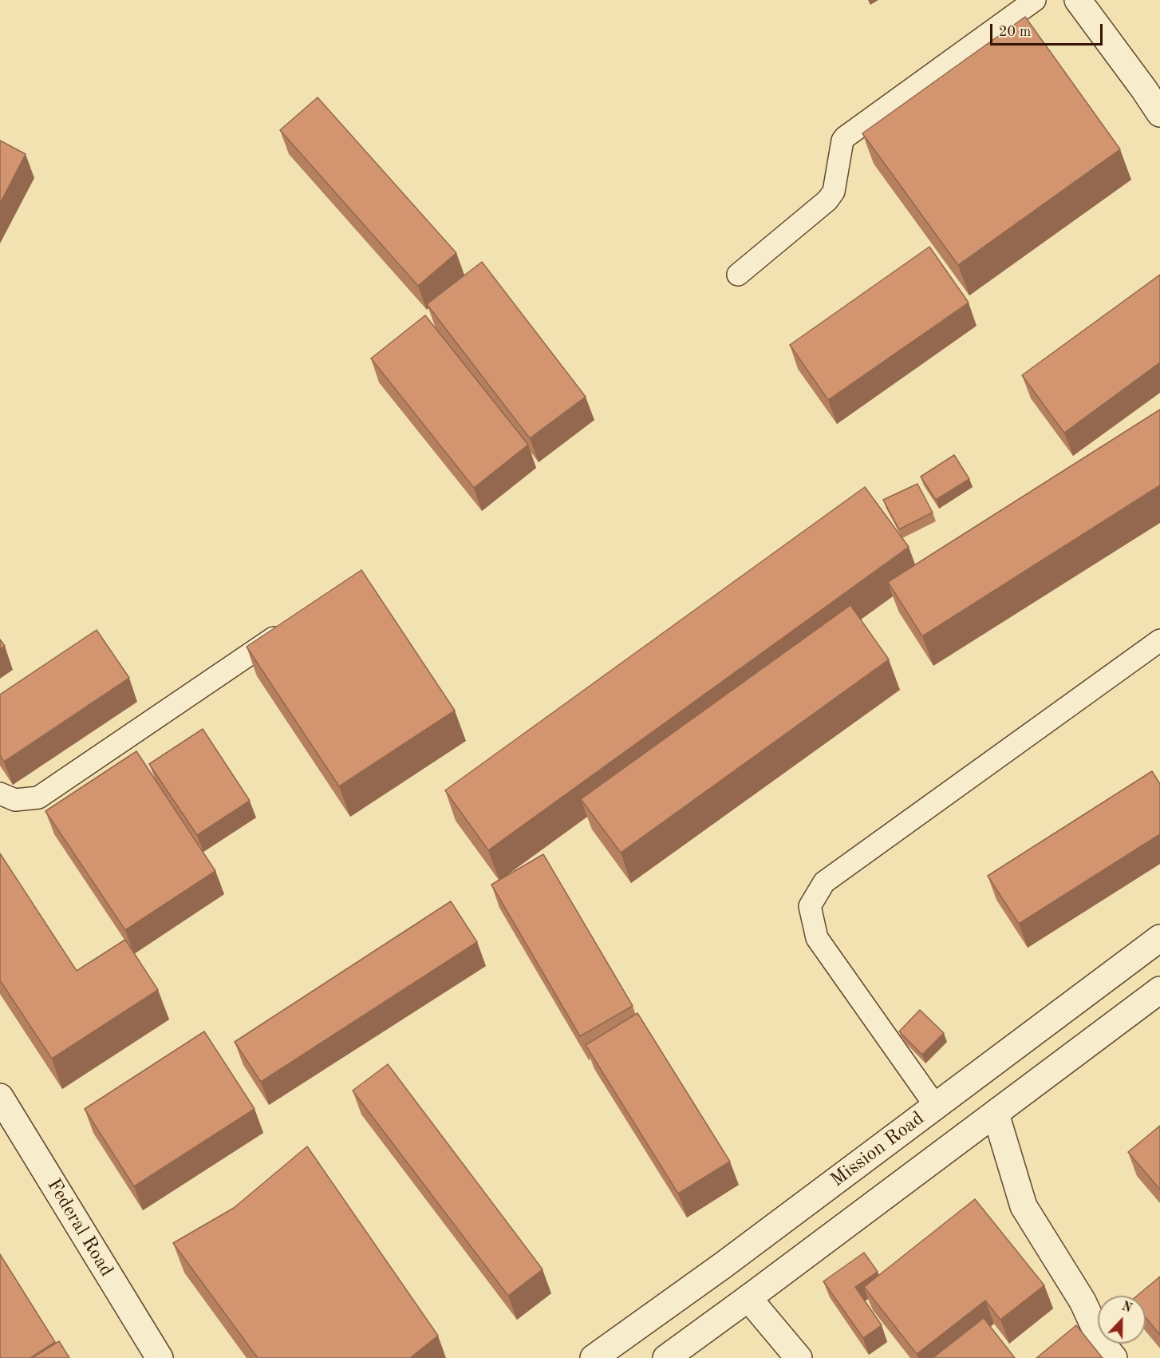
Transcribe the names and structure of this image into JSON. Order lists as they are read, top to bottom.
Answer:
{
  "streets": {
    "street": ["Mission Road", "Federal Road"]
  },
  "scale_bar": "20 m",
  "north": "top"
}
